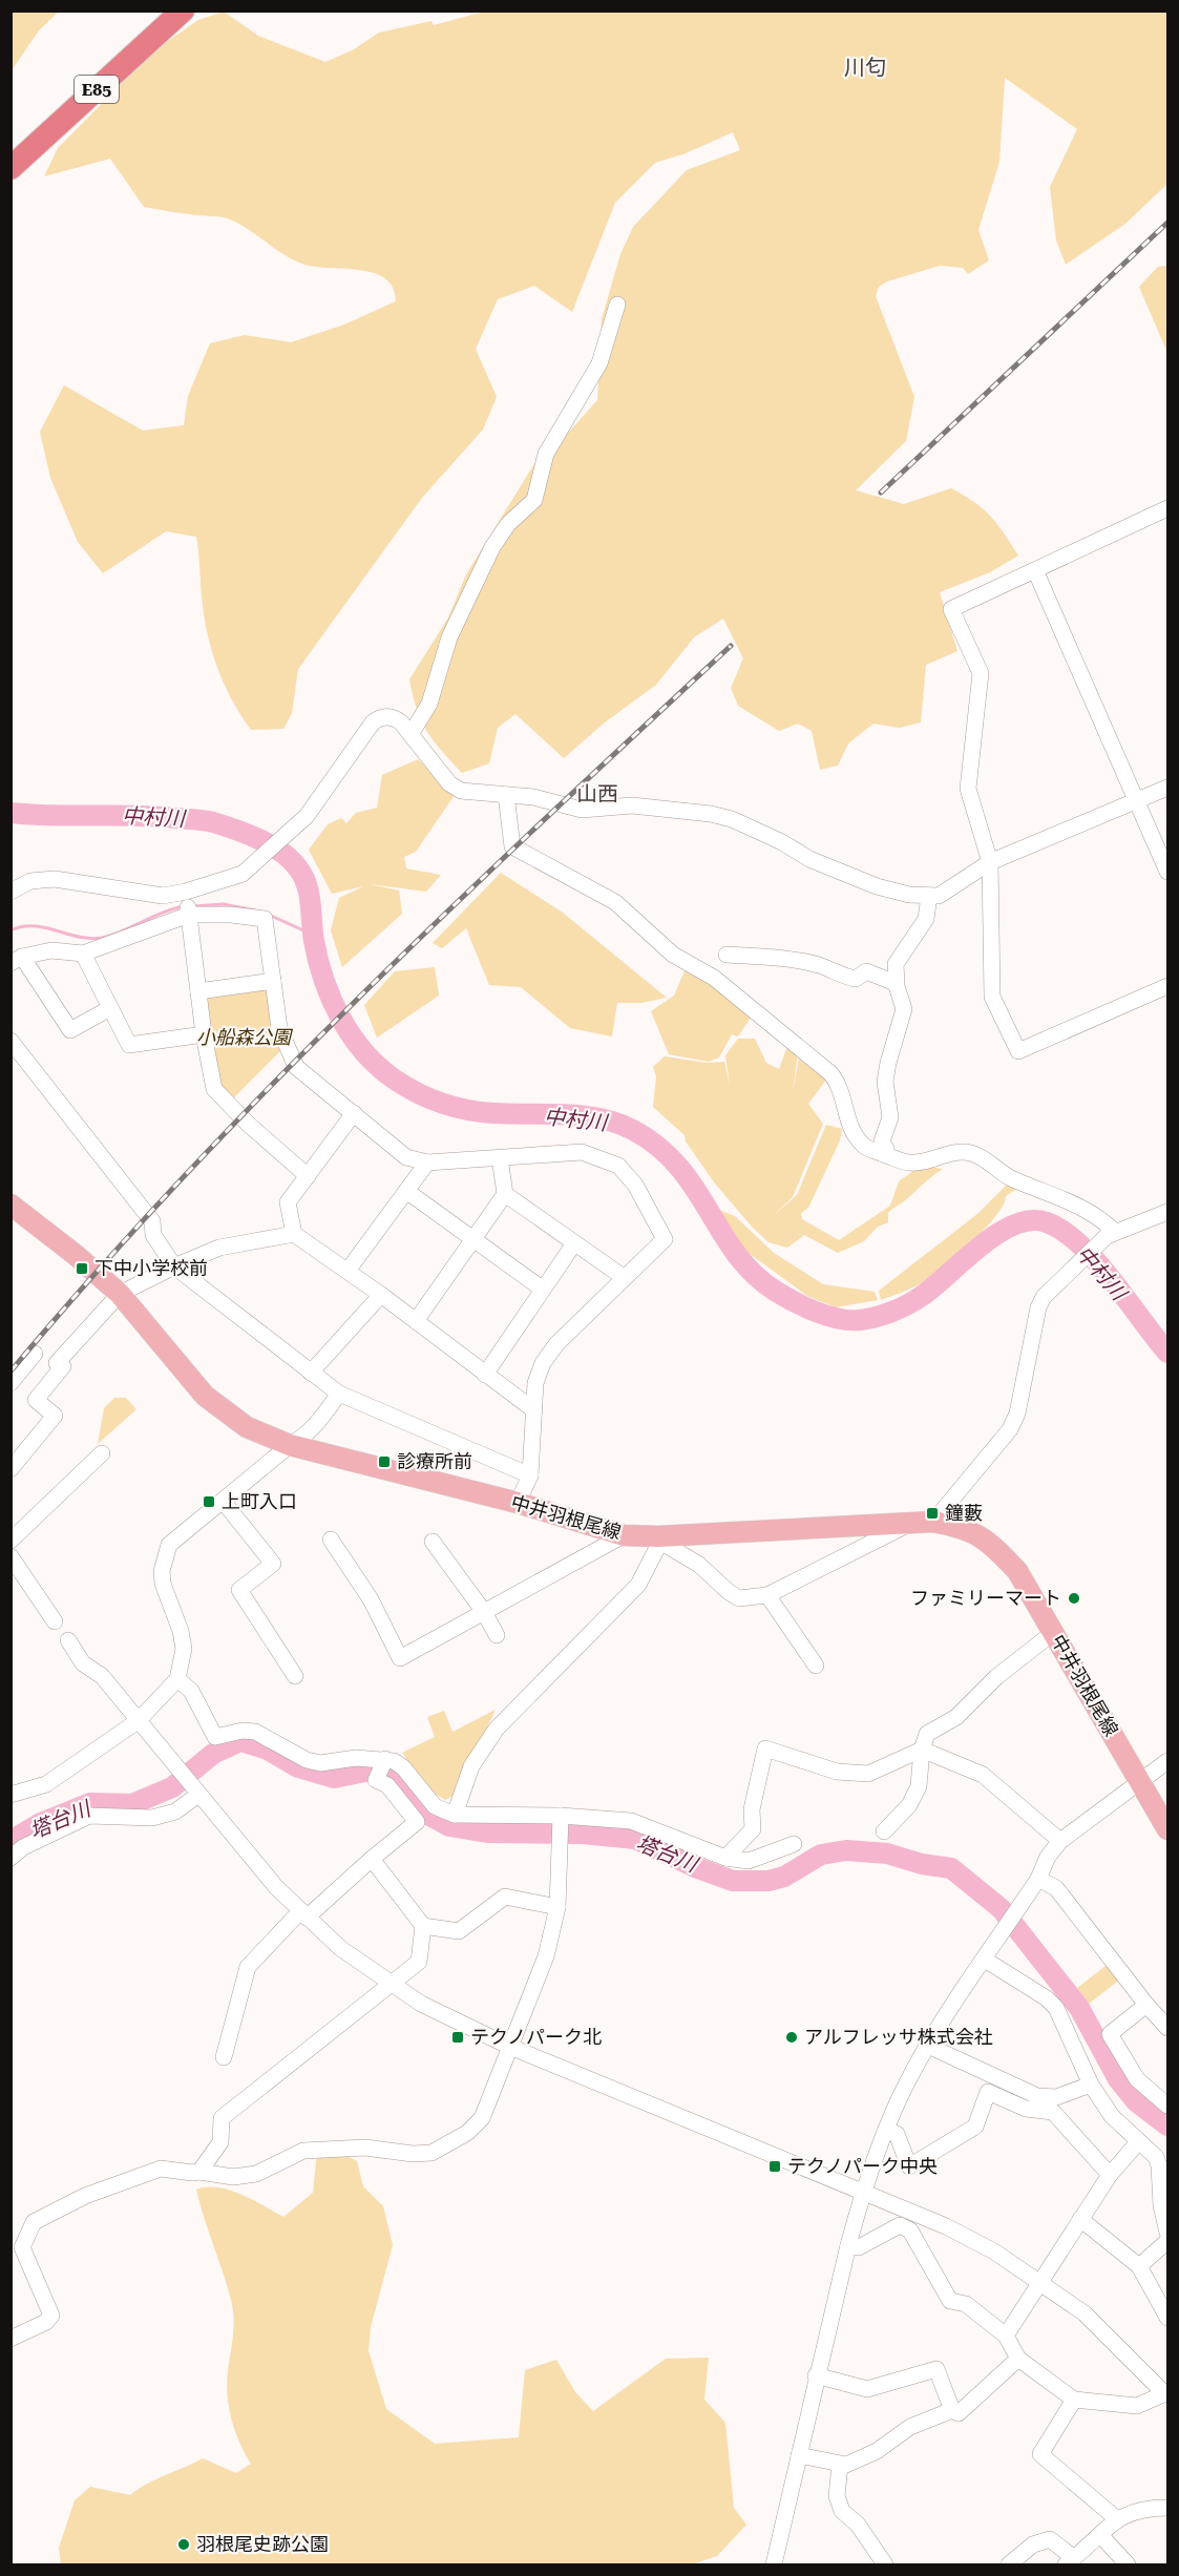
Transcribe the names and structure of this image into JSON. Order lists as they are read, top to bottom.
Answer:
{
  "streets": {
    "highway": ["E85"],
    "main road": ["中井羽根尾線"]
  },
  "districts": ["川匂", "山西"],
  "water": ["中村川", "塔台川"],
  "parks": ["小船森公園"],
  "places": {
    "transit": [
      "下中小学校前",
      "診療所前",
      "上町入口",
      "鐘藪",
      "テクノパーク北",
      "テクノパーク中央"
    ],
    "other": ["ファミリーマート", "アルフレッサ株式会社", "羽根尾史跡公園"]
  }
}
